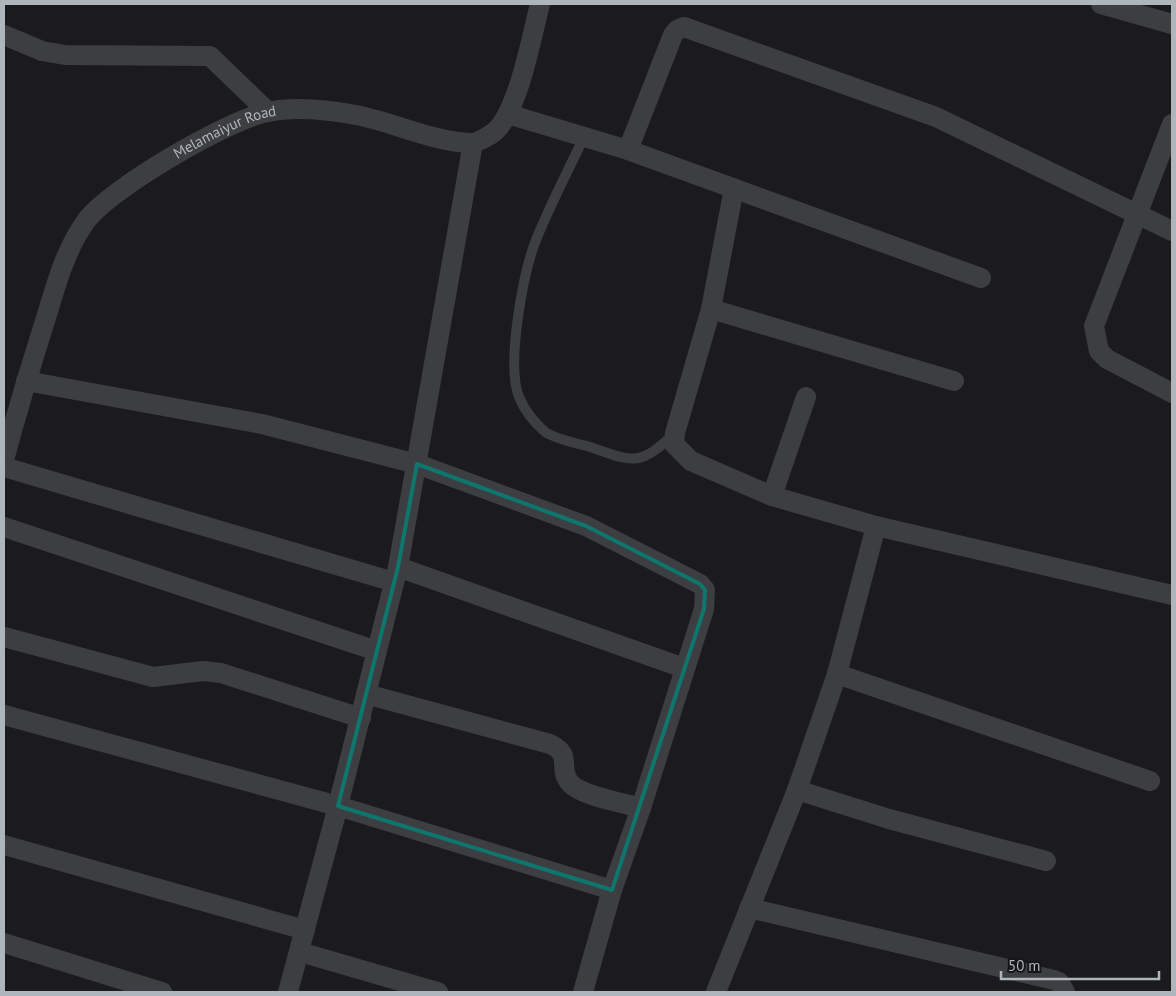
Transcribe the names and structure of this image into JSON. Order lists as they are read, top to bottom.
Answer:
{
  "streets": {
    "street": ["Melamaiyur Road"]
  },
  "scale_bar": "50 m"
}
